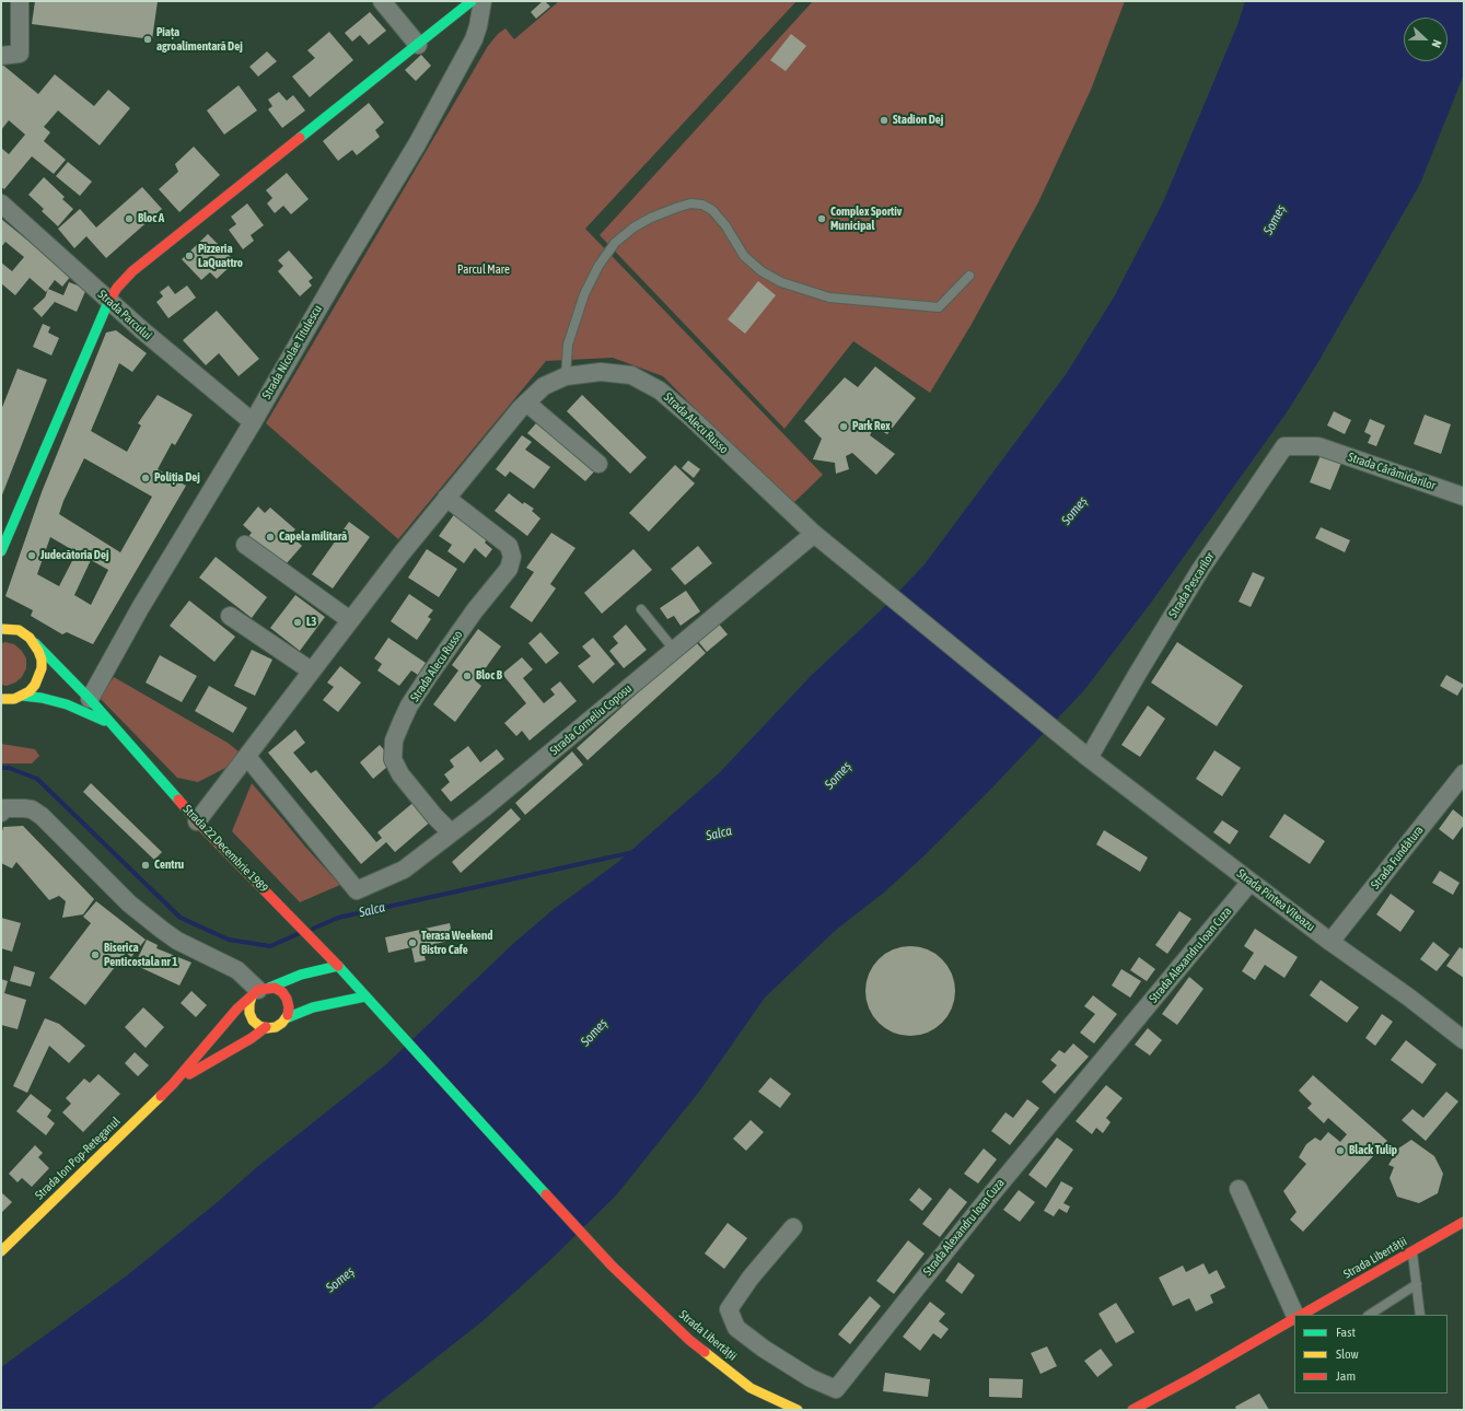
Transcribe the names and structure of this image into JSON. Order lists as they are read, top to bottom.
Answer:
{
  "streets": {
    "main road": ["Strada 22 Decembrie 1989", "Strada Ion Pop-Reteganul", "Strada Libertății"],
    "street": [
      "Strada Parcului",
      "Strada Nicolae Titulescu",
      "Strada Alecu Russo",
      "Strada Cărămidarilor",
      "Strada Pescarilor",
      "Strada Corneliu Coposu",
      "Strada Fundătura",
      "Strada Pintea Viteazu",
      "Strada Alexandru Ioan Cuza"
    ]
  },
  "crossings": [
    ["Strada Parcului", "Strada Nicolae Titulescu"],
    ["Strada Nicolae Titulescu", "Strada 22 Decembrie 1989"],
    ["Strada Alecu Russo", "Strada Corneliu Coposu"],
    ["Strada Alecu Russo", "Strada 22 Decembrie 1989"],
    ["Strada Alecu Russo", "Strada Pintea Viteazu"],
    ["Strada Cărămidarilor", "Strada Pescarilor"],
    ["Strada Pescarilor", "Strada Pintea Viteazu"],
    ["Strada 22 Decembrie 1989", "Strada Ion Pop-Reteganul"],
    ["Strada 22 Decembrie 1989", "Strada Libertății"],
    ["Strada Fundătura", "Strada Pintea Viteazu"],
    ["Strada Pintea Viteazu", "Strada Alexandru Ioan Cuza"]
  ],
  "water": ["Someș", "Salca"],
  "parks": ["Parcul Mare"],
  "places": [
    "Piața agroalimentară Dej",
    "Stadion Dej",
    "Bloc A",
    "Complex Sportiv Municipal",
    "Pizzeria LaQuattro",
    "Park Rex",
    "Poliția Dej",
    "Capela militară",
    "Judecătoria Dej",
    "L3",
    "Bloc B",
    "Centru",
    "Terasa Weekend Bistro Cafe",
    "Biserica Penticostala nr 1",
    "Black Tulip"
  ],
  "legend": ["Fast", "Slow", "Jam"],
  "north": "right"
}
